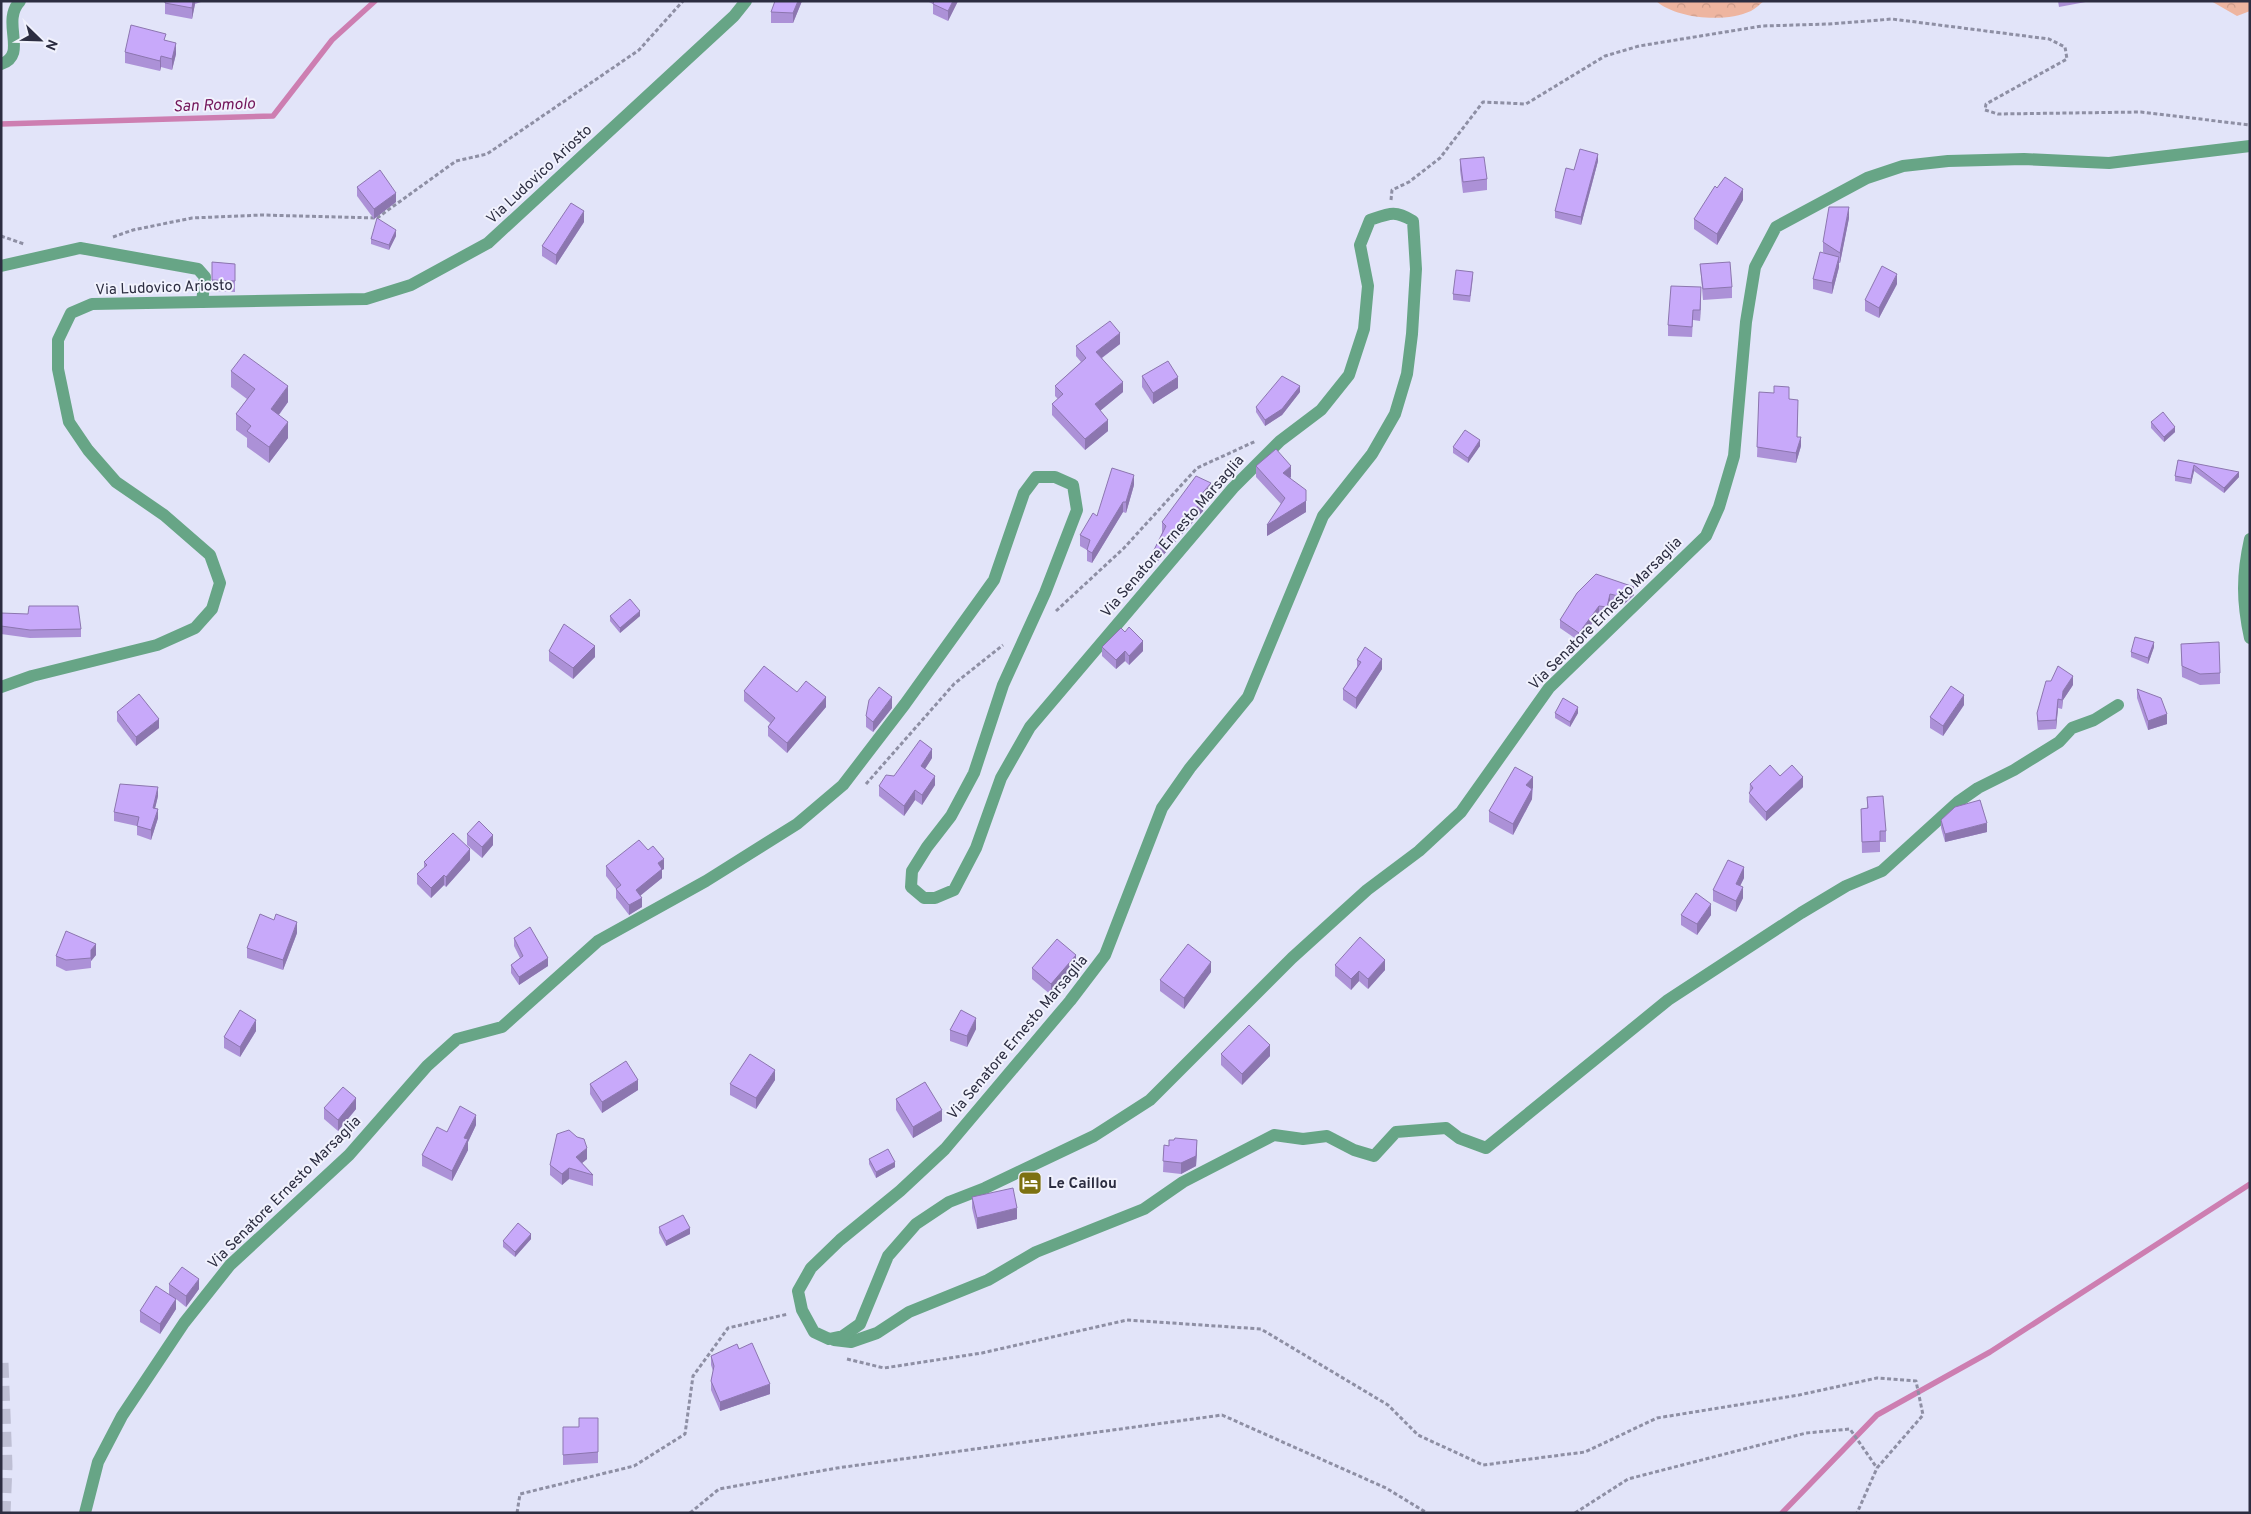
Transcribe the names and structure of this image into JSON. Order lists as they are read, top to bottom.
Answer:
{
  "streets": {
    "street": ["Via Ludovico Ariosto", "Via Senatore Ernesto Marsaglia"]
  },
  "water": ["San Romolo"],
  "places": {
    "hotel": ["Le Caillou"]
  },
  "north": "bottom right"
}
